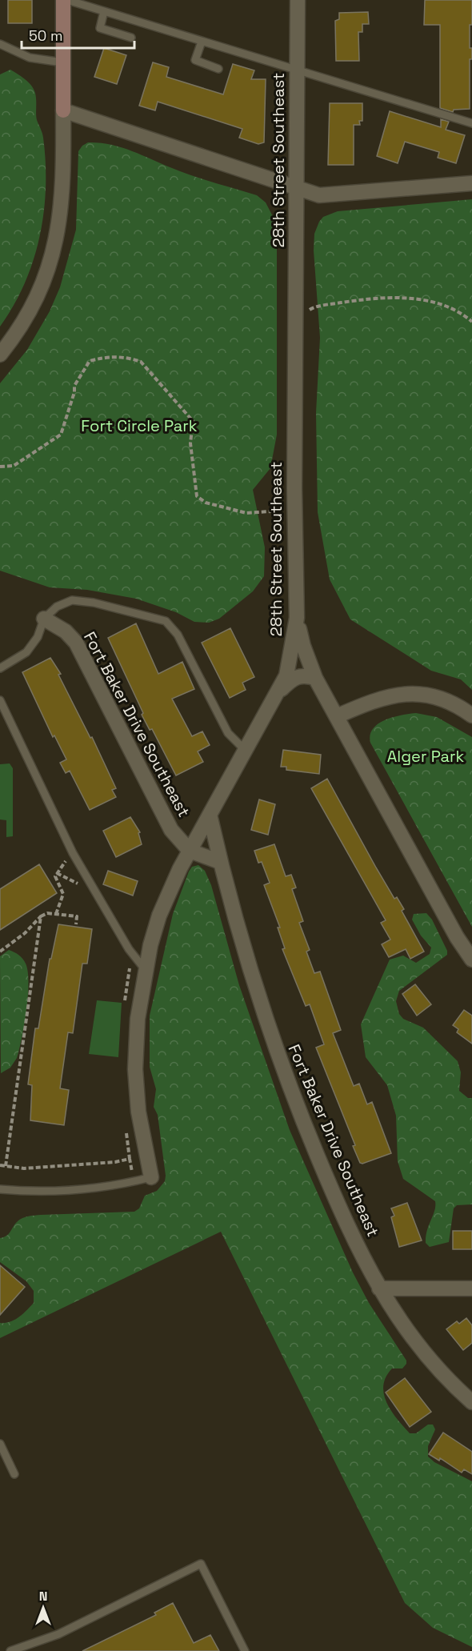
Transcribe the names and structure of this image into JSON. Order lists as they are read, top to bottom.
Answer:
{
  "streets": {
    "street": ["28th Street Southeast", "Fort Baker Drive Southeast"]
  },
  "crossings": [
    ["28th Street Southeast", "Fort Baker Drive Southeast"]
  ],
  "parks": ["Fort Circle Park", "Alger Park"],
  "scale_bar": "50 m",
  "north": "top"
}
